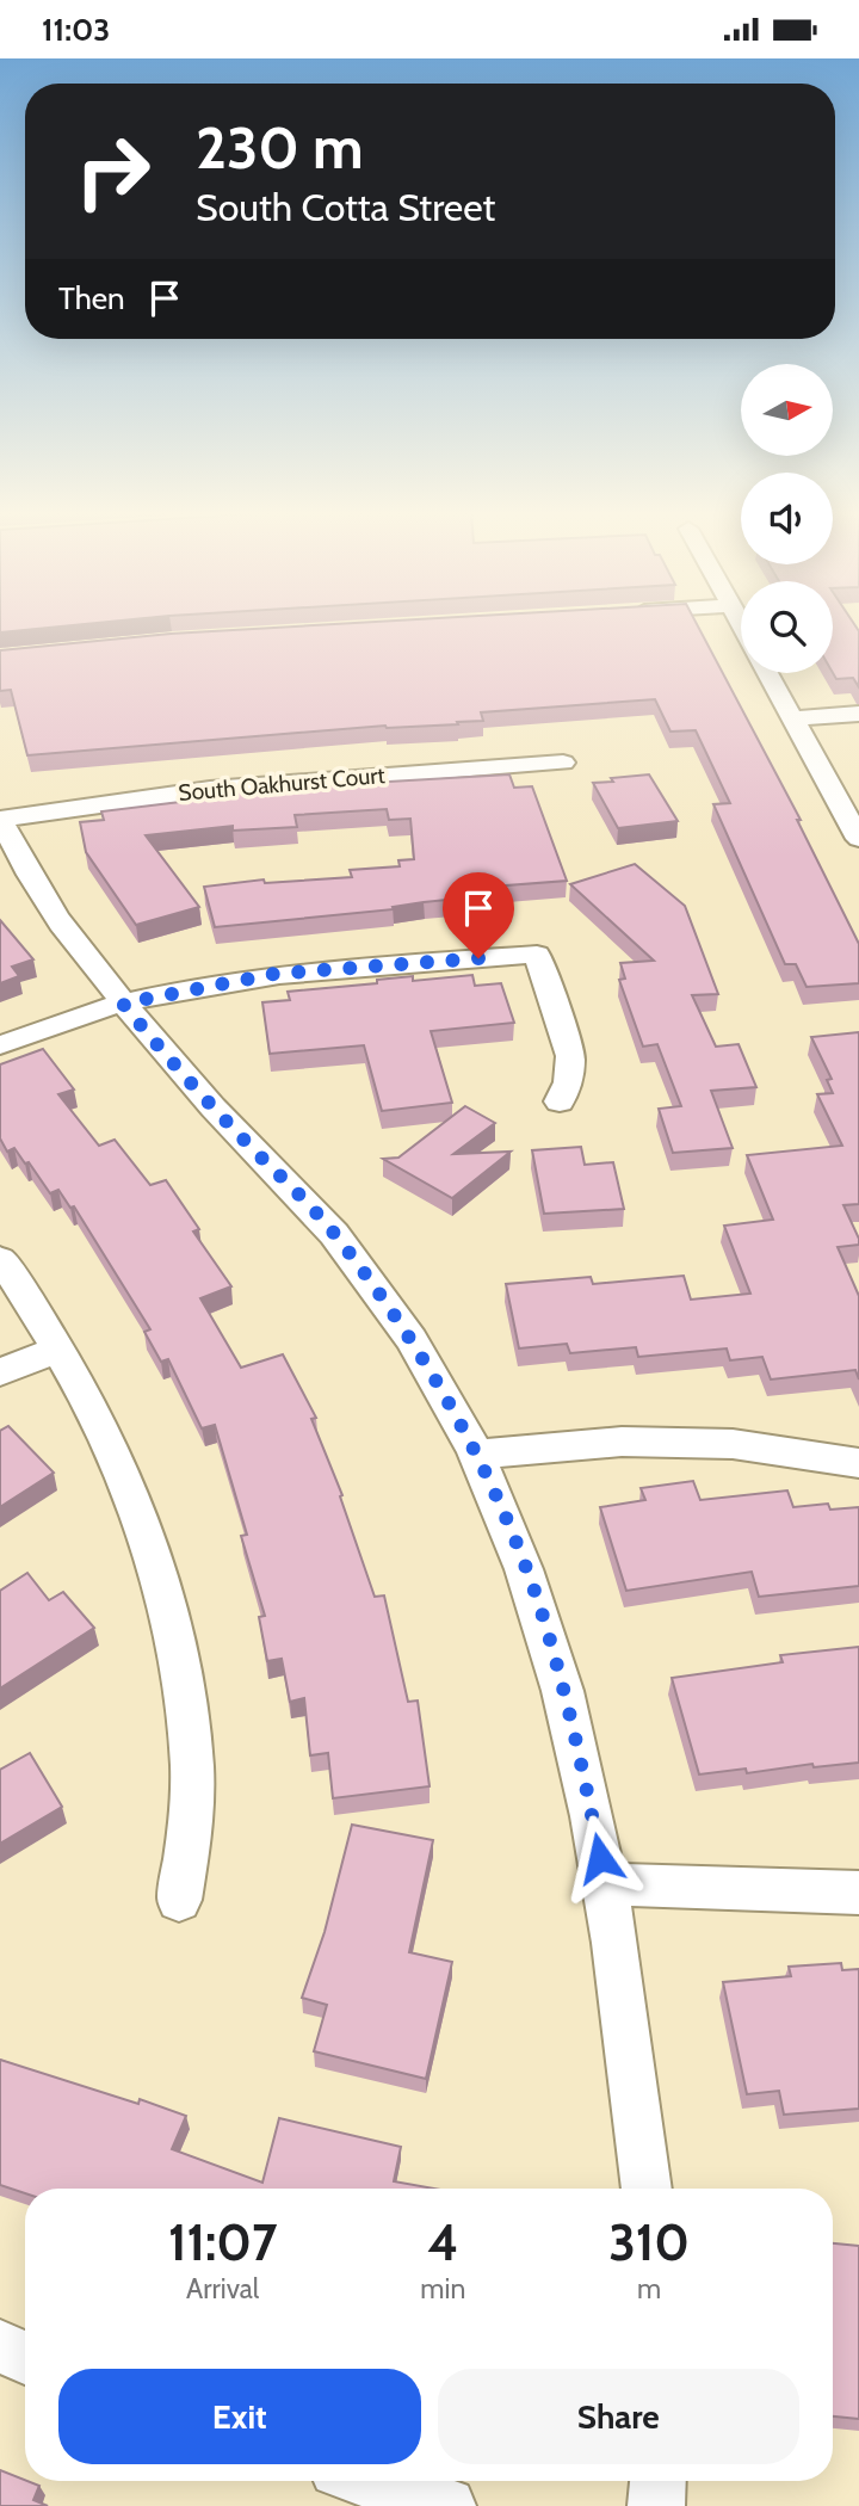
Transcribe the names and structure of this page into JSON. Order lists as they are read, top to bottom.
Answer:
{
  "streets": {
    "street": ["South Oakhurst Court"]
  },
  "north": "right",
  "page": {
    "status": "11:03",
    "turn": ["230 m", "South Cotta Street"],
    "then": "Then",
    "eta": [
      "11:07",
      "Arrival",
      "4",
      "min",
      "310",
      "m"
    ],
    "buttons": ["Exit", "Share"]
  }
}
